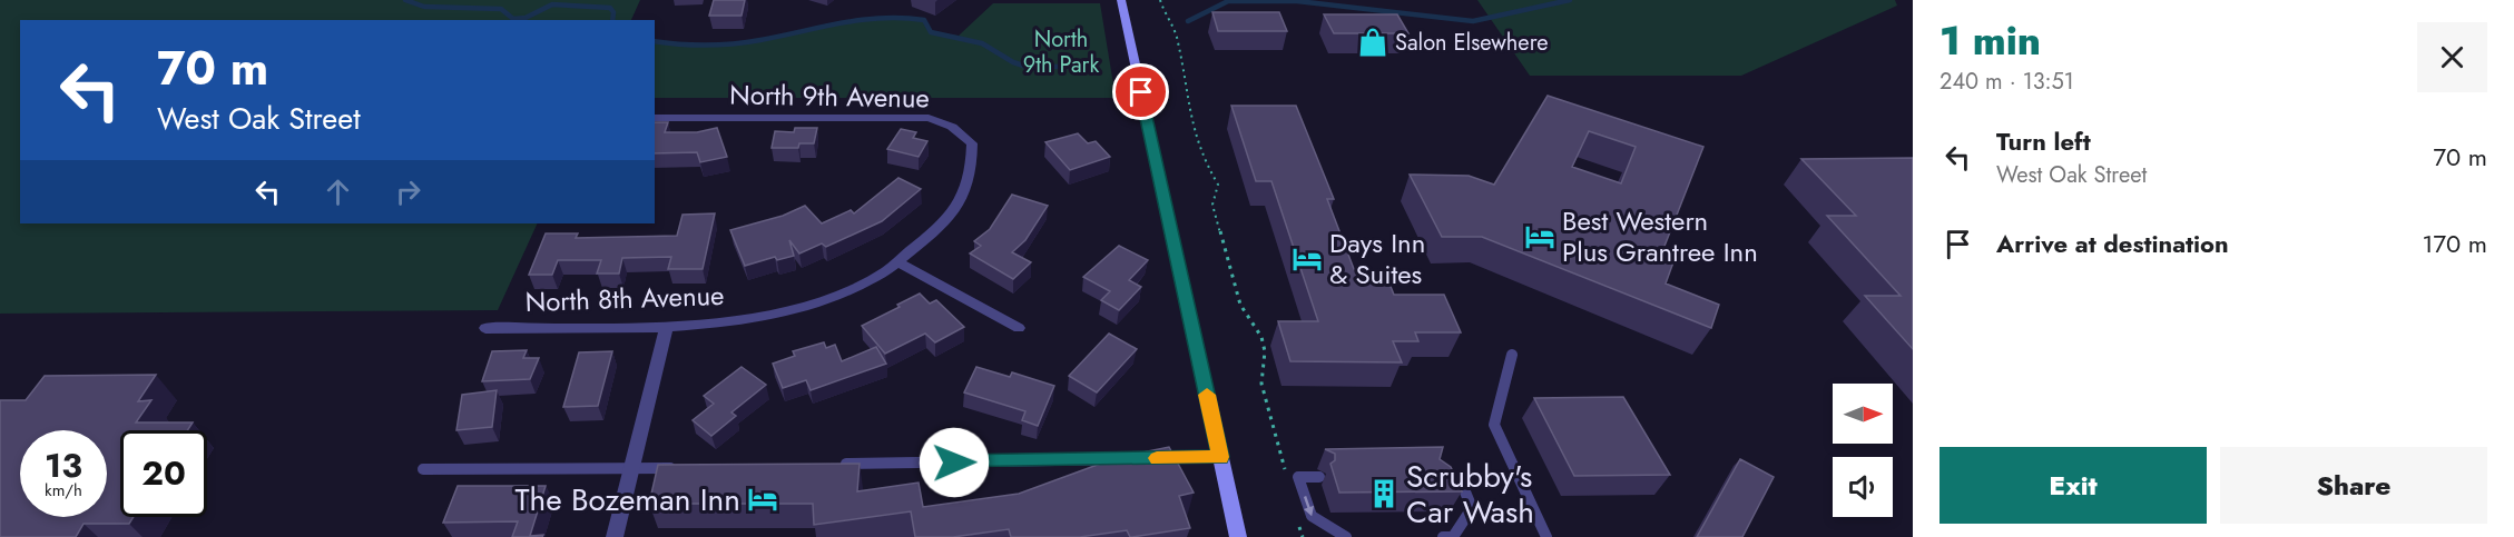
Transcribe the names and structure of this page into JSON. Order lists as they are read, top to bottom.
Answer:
{
  "streets": {
    "street": ["North 9th Avenue", "North 8th Avenue"]
  },
  "crossings": [
    ["North 9th Avenue", "North 8th Avenue"]
  ],
  "parks": ["North 9th Park"],
  "places": {
    "shop": ["Salon Elsewhere"],
    "hotel": ["Best Western Plus Grantree Inn", "Days Inn & Suites", "The Bozeman Inn"],
    "building": ["Scrubby's Car Wash"]
  },
  "north": "right",
  "page": {
    "heading": ["1 min", "240 m · 13:51"],
    "turn": ["70 m", "West Oak Street"],
    "list": [
      {
        "name": "Turn left",
        "note": "West Oak Street",
        "value": "70 m"
      },
      {
        "name": "Arrive at destination",
        "value": "170 m"
      }
    ],
    "speed": "13 km/h",
    "limit": "20",
    "buttons": ["Exit", "Share"]
  }
}
